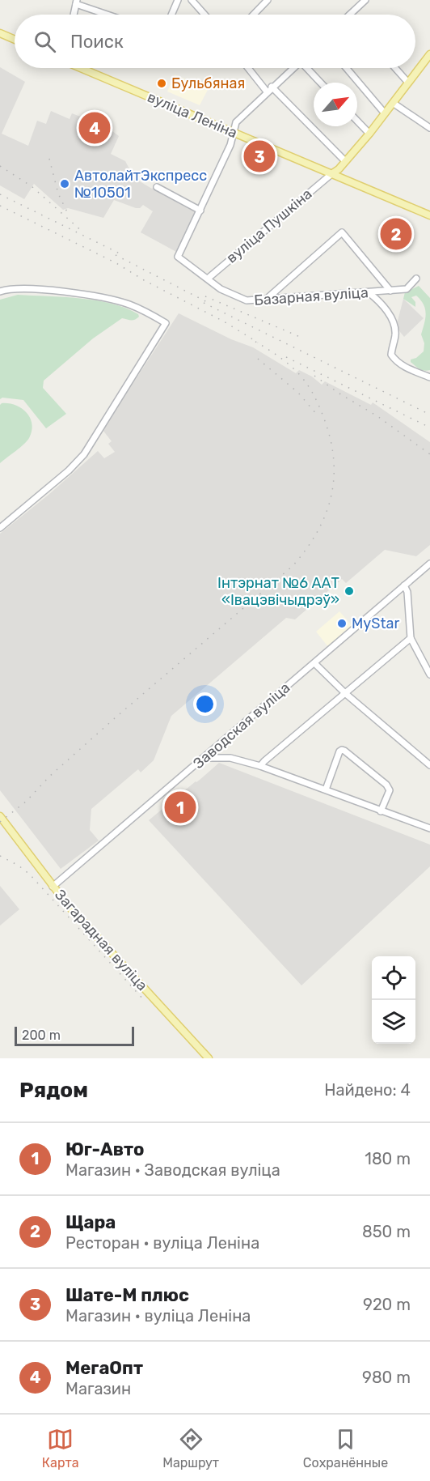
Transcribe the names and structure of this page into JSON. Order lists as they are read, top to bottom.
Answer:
{
  "streets": {
    "main road": ["вуліца Леніна", "Загарадная вуліца"],
    "street": ["вуліца Пушкіна", "Базарная вуліца", "Заводская вуліца"]
  },
  "crossings": [
    ["вуліца Леніна", "вуліца Пушкіна"],
    ["вуліца Пушкіна", "Базарная вуліца"],
    ["Заводская вуліца", "Загарадная вуліца"]
  ],
  "places": [
    "Бульбяная",
    "АвтолайтЭкспресс №10501",
    "Інтэрнат №6 ААТ «Івацэвічыдрэў»",
    "MyStar"
  ],
  "scale_bar": "200 m",
  "north": "top right",
  "page": {
    "search": "Поиск",
    "pins": [
      "4",
      "3",
      "2",
      "1"
    ],
    "scale": "200 m",
    "heading": ["Рядом", "Найдено: 4"],
    "list": [
      {
        "mark": "1",
        "name": "Юг-Авто",
        "note": "Магазин · Заводская вуліца",
        "value": "180 m"
      },
      {
        "mark": "2",
        "name": "Щара",
        "note": "Ресторан · вуліца Леніна",
        "value": "850 m"
      },
      {
        "mark": "3",
        "name": "Шате-М плюс",
        "note": "Магазин · вуліца Леніна",
        "value": "920 m"
      },
      {
        "mark": "4",
        "name": "МегаОпт",
        "note": "Магазин",
        "value": "980 m"
      }
    ],
    "nav": ["Карта", "Маршрут", "Сохранённые"]
  }
}
